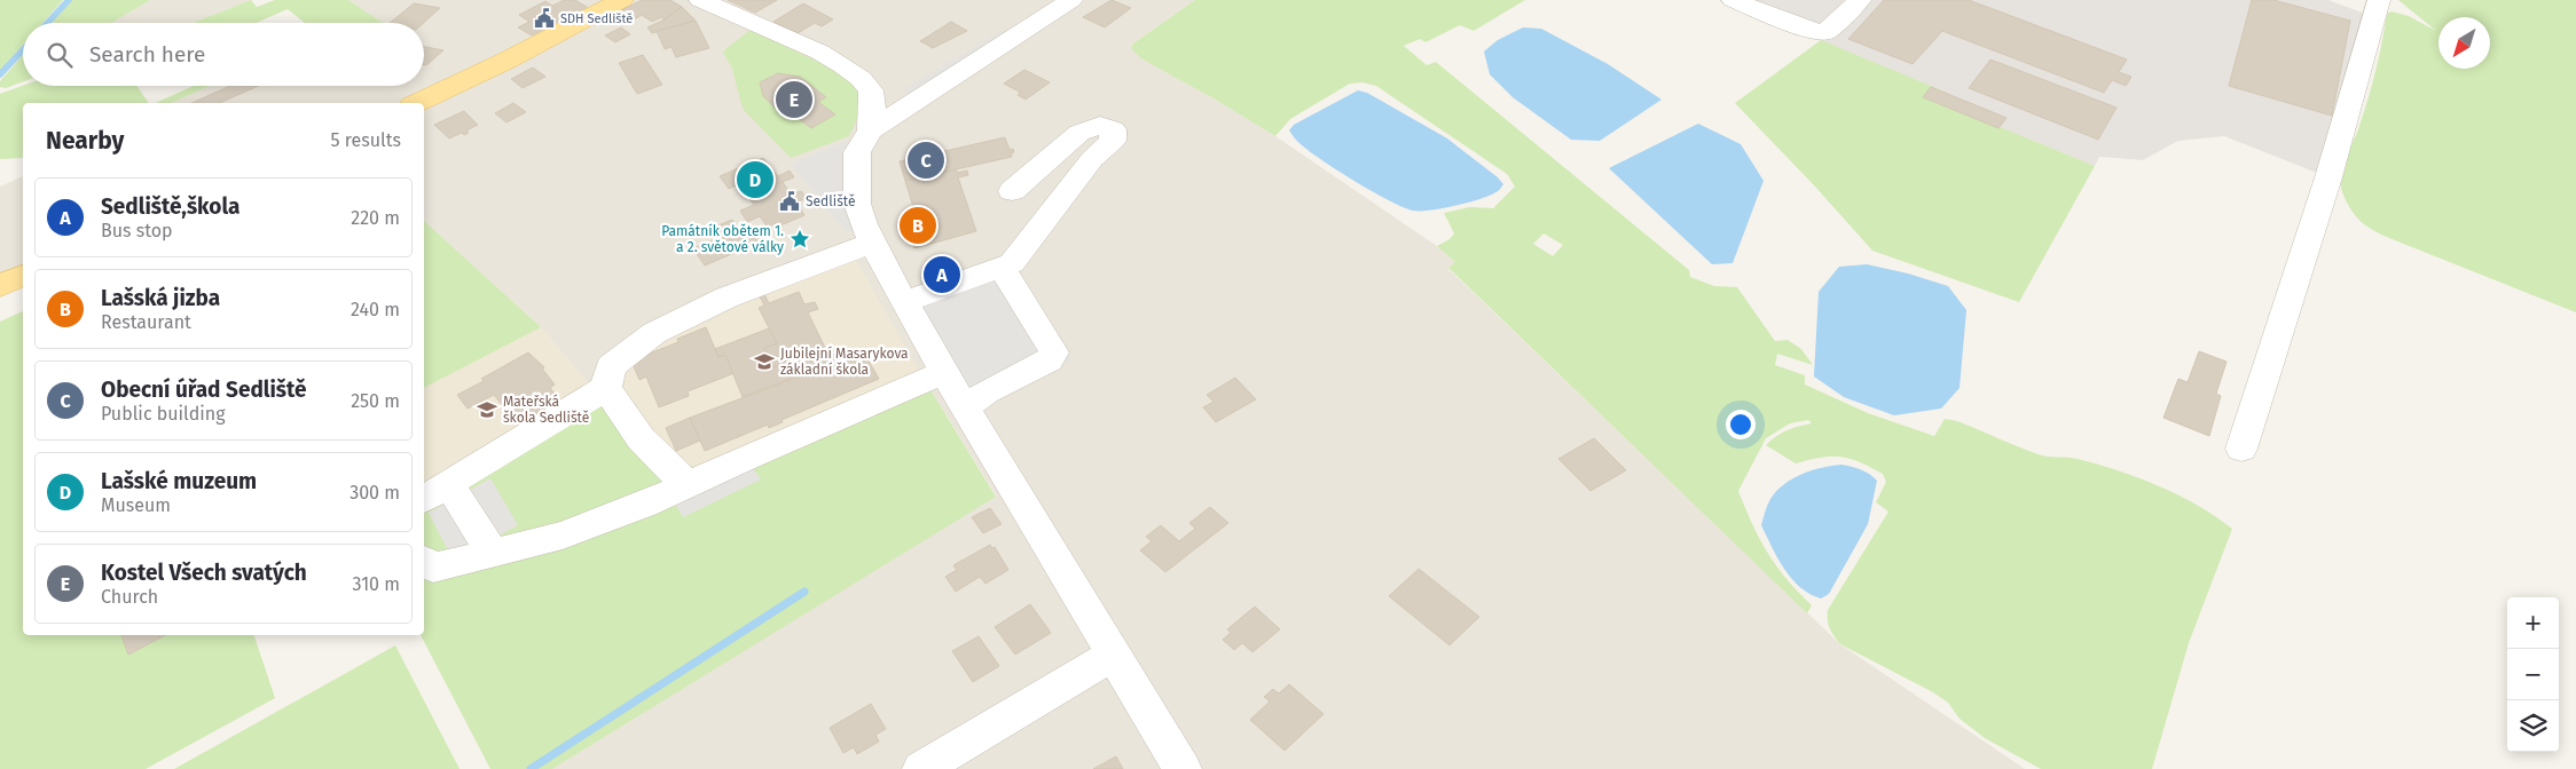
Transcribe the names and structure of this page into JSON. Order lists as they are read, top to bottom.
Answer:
{
  "places": {
    "public building": ["SDH Sedliště", "Sedliště"],
    "place": ["Památník obětem 1. a 2. světové války"],
    "school or university": ["Jubilejní Masarykova základní škola", "Mateřská škola Sedliště"]
  },
  "north": "bottom left",
  "page": {
    "search": "Search here",
    "pins": [
      "E",
      "C",
      "D",
      "B",
      "A"
    ],
    "heading": ["Nearby", "5 results"],
    "list": [
      {
        "mark": "A",
        "name": "Sedliště,škola",
        "note": "Bus stop",
        "value": "220 m"
      },
      {
        "mark": "B",
        "name": "Lašská jizba",
        "note": "Restaurant",
        "value": "240 m"
      },
      {
        "mark": "C",
        "name": "Obecní úřad Sedliště",
        "note": "Public building",
        "value": "250 m"
      },
      {
        "mark": "D",
        "name": "Lašské muzeum",
        "note": "Museum",
        "value": "300 m"
      },
      {
        "mark": "E",
        "name": "Kostel Všech svatých",
        "note": "Church",
        "value": "310 m"
      }
    ],
    "map_buttons": ["+", "−"]
  }
}
